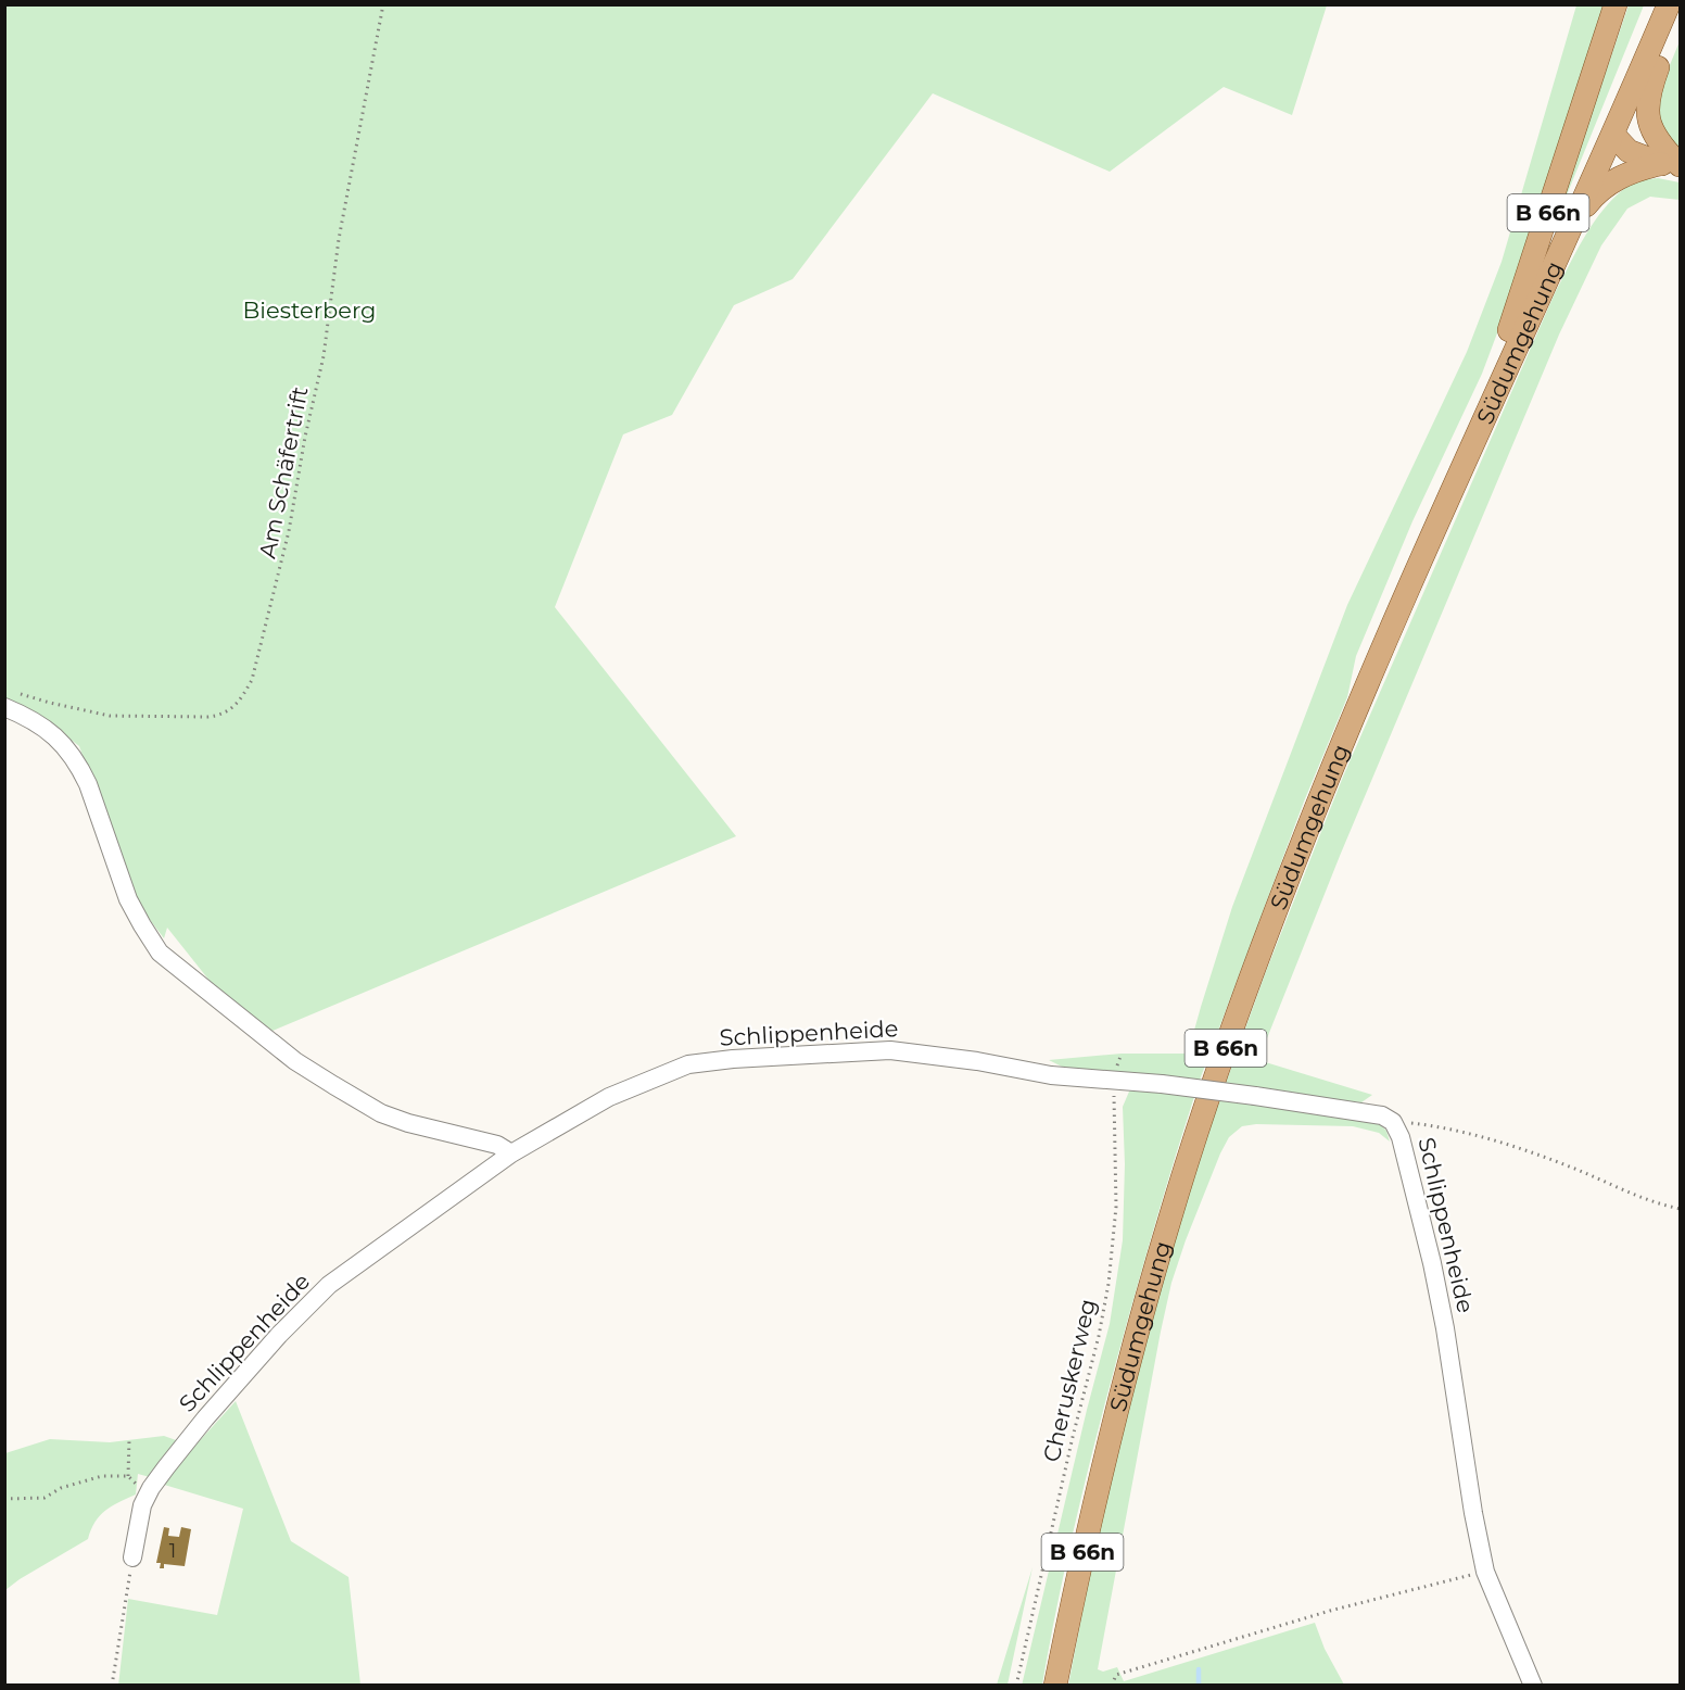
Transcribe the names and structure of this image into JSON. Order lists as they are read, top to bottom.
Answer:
{
  "streets": {
    "main road": ["B 66n", "Südumgehung"],
    "lane": ["Schlippenheide"],
    "path": ["Am Schäfertrift", "Cheruskerweg"]
  },
  "crossings": [
    ["B 66n", "Südumgehung"],
    ["Schlippenheide", "Cheruskerweg"]
  ],
  "parks": ["Biesterberg"],
  "house_numbers": ["1"]
}
